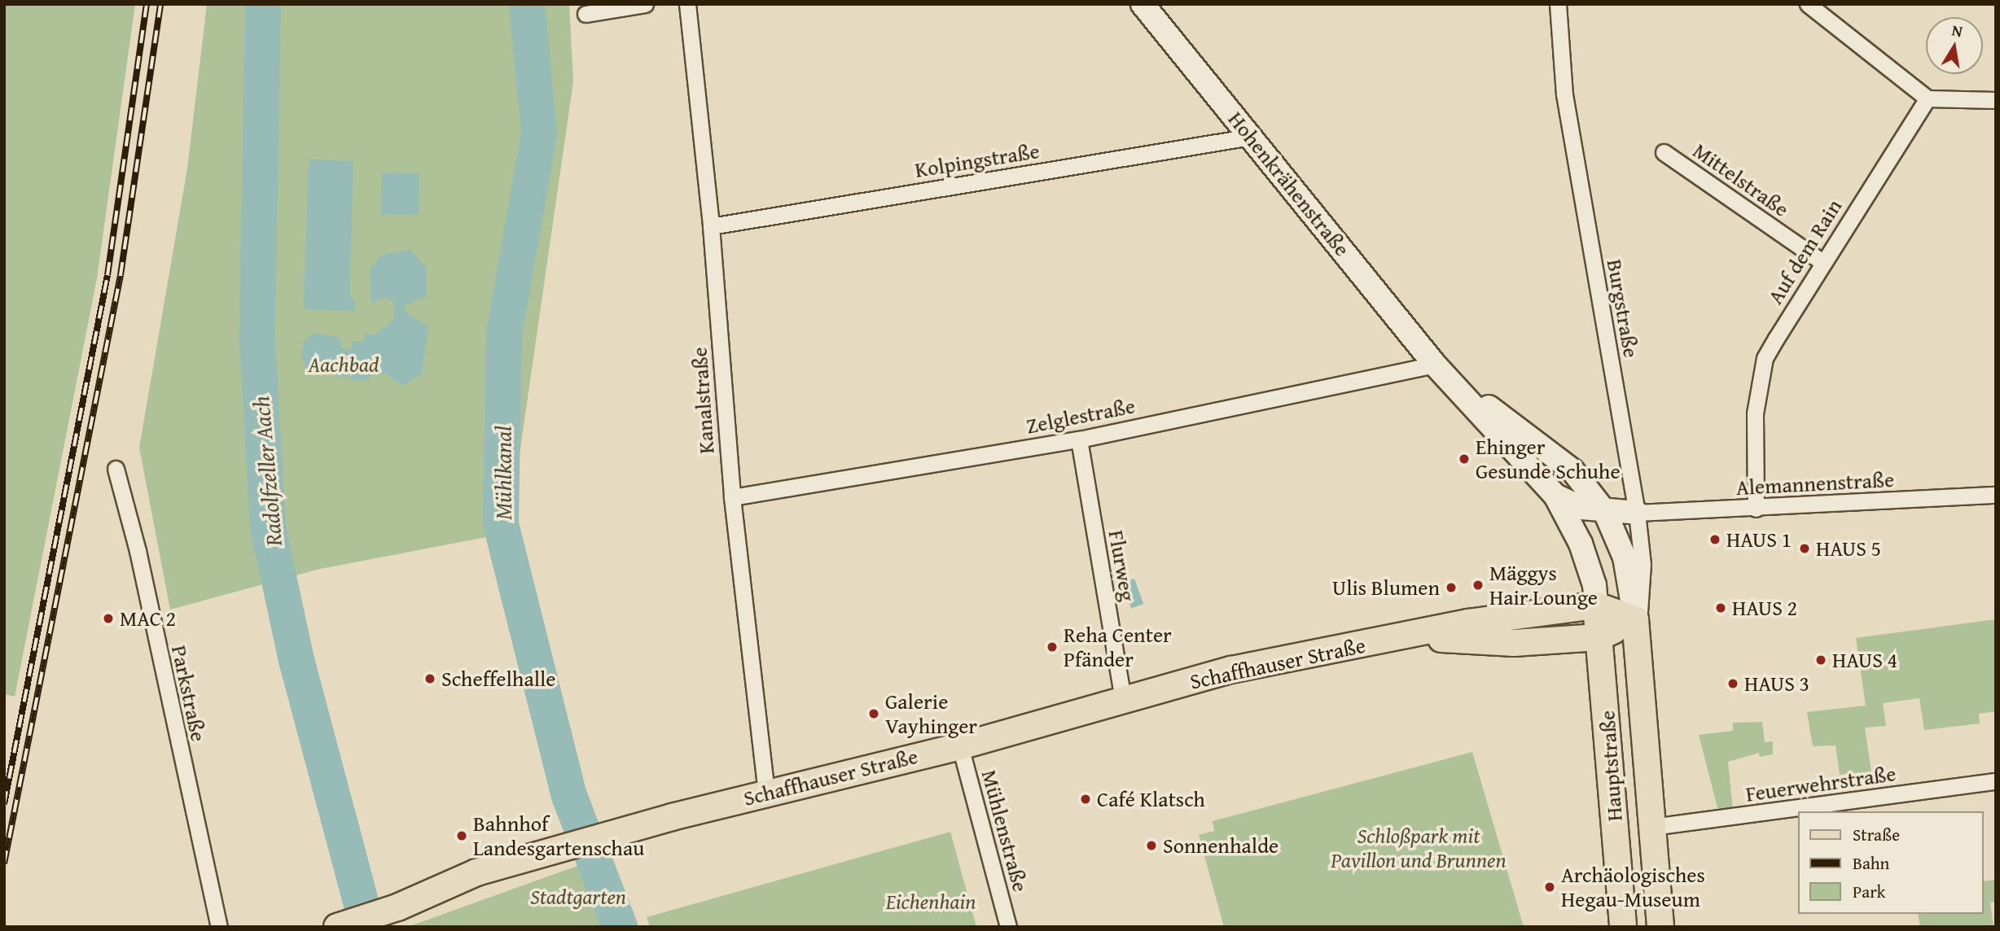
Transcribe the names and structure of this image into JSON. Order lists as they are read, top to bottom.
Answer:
{
  "streets": {
    "main road": ["Hohenkrähenstraße", "Schaffhauser Straße", "Hauptstraße"],
    "street": [
      "Kolpingstraße",
      "Mittelstraße",
      "Auf dem Rain",
      "Burgstraße",
      "Kanalstraße",
      "Zelglestraße",
      "Alemannenstraße",
      "Flurweg",
      "Parkstraße",
      "Feuerwehrstraße",
      "Mühlenstraße"
    ]
  },
  "crossings": [
    ["Kolpingstraße", "Hohenkrähenstraße"],
    ["Kolpingstraße", "Kanalstraße"],
    ["Mittelstraße", "Auf dem Rain"],
    ["Hohenkrähenstraße", "Burgstraße"],
    ["Hohenkrähenstraße", "Zelglestraße"],
    ["Hohenkrähenstraße", "Schaffhauser Straße"],
    ["Hohenkrähenstraße", "Hauptstraße"],
    ["Auf dem Rain", "Alemannenstraße"],
    ["Burgstraße", "Alemannenstraße"],
    ["Burgstraße", "Schaffhauser Straße"],
    ["Burgstraße", "Hauptstraße"],
    ["Kanalstraße", "Zelglestraße"],
    ["Kanalstraße", "Schaffhauser Straße"],
    ["Zelglestraße", "Flurweg"],
    ["Flurweg", "Schaffhauser Straße"],
    ["Schaffhauser Straße", "Hauptstraße"],
    ["Schaffhauser Straße", "Mühlenstraße"],
    ["Hauptstraße", "Feuerwehrstraße"]
  ],
  "water": ["Radolfzeller Aach", "Mühlkanal"],
  "parks": [
    "Aachbad",
    "Schloßpark mit Pavillon und Brunnen",
    "Stadtgarten",
    "Eichenhain"
  ],
  "places": [
    "Ehinger Gesunde Schuhe",
    "HAUS 1",
    "HAUS 5",
    "Mäggys Hair Lounge",
    "Ulis Blumen",
    "HAUS 2",
    "MAC 2",
    "Reha Center Pfänder",
    "HAUS 4",
    "Scheffelhalle",
    "HAUS 3",
    "Galerie Vayhinger",
    "Café Klatsch",
    "Bahnhof Landesgartenschau",
    "Sonnenhalde",
    "Archäologisches Hegau-Museum"
  ],
  "legend": ["Straße", "Bahn", "Park"],
  "north": "top"
}
